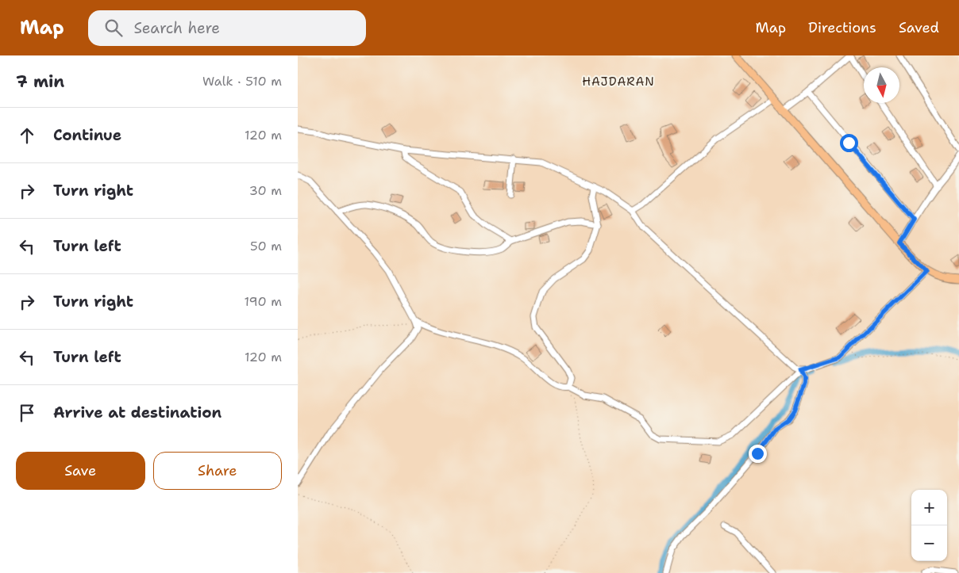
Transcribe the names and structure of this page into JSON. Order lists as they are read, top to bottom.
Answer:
{
  "districts": ["HAJDARAN"],
  "north": "bottom",
  "page": {
    "header": "Map",
    "search": "Search here",
    "nav": ["Map", "Directions", "Saved"],
    "heading": ["7 min", "Walk · 510 m"],
    "list": [
      ["Continue", "120 m"],
      ["Turn right", "30 m"],
      ["Turn left", "50 m"],
      ["Turn right", "190 m"],
      ["Turn left", "120 m"],
      "Arrive at destination"
    ],
    "buttons": ["Save", "Share"],
    "map_buttons": ["+", "−"]
  }
}
